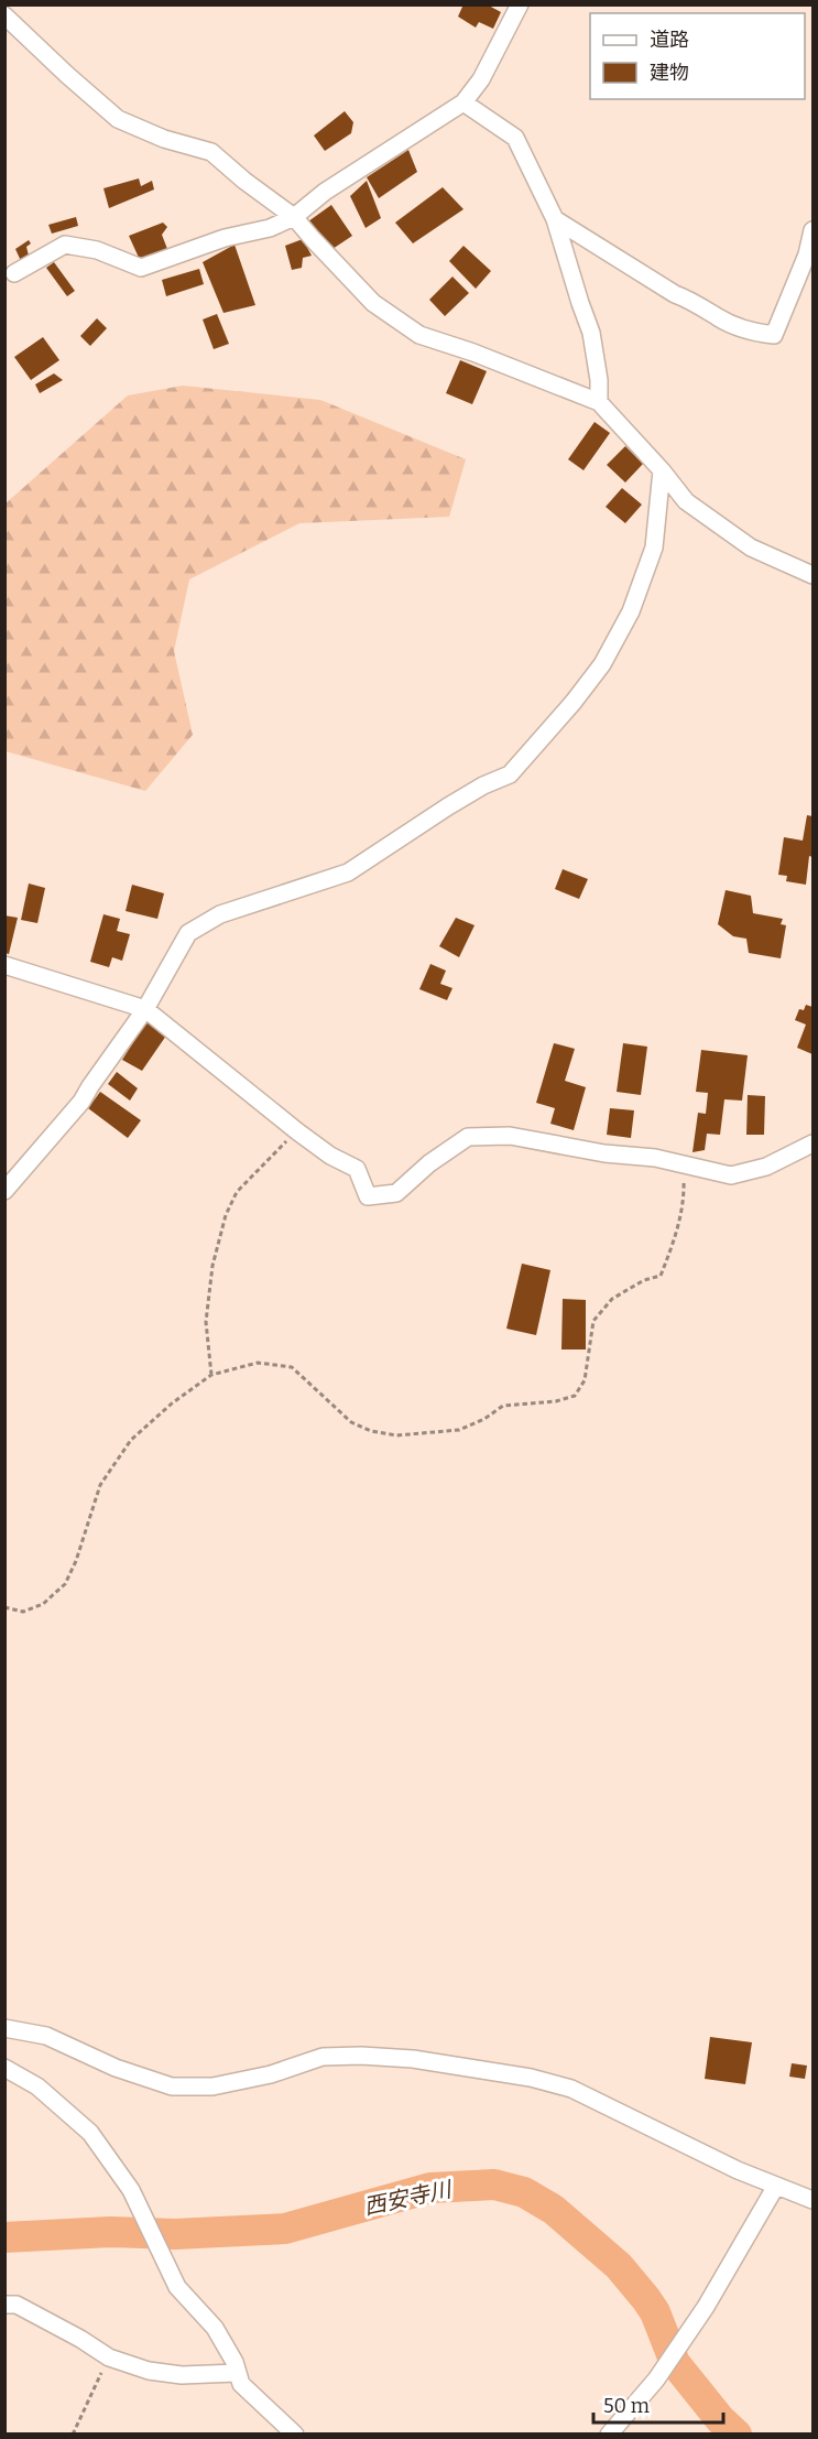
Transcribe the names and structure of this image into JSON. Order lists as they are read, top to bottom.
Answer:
{
  "water": ["西安寺川"],
  "legend": ["道路", "建物"],
  "scale_bar": "50 m"
}
